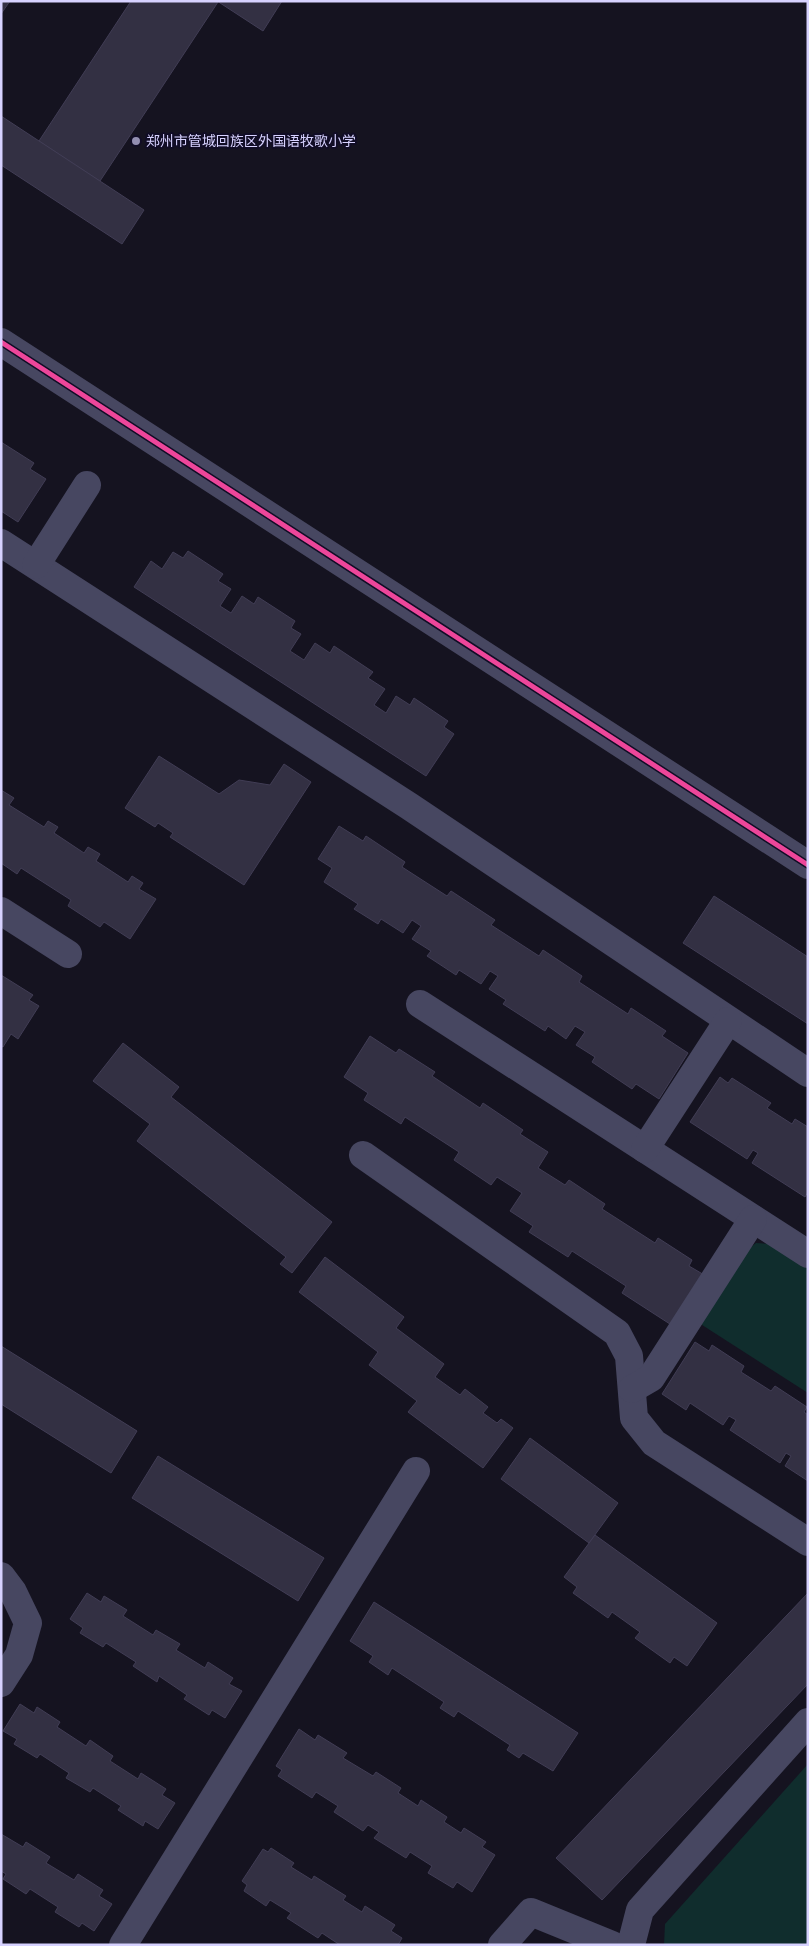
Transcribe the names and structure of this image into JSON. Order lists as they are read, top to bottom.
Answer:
{
  "places": ["郑州市管城回族区外国语牧歌小学"]
}
